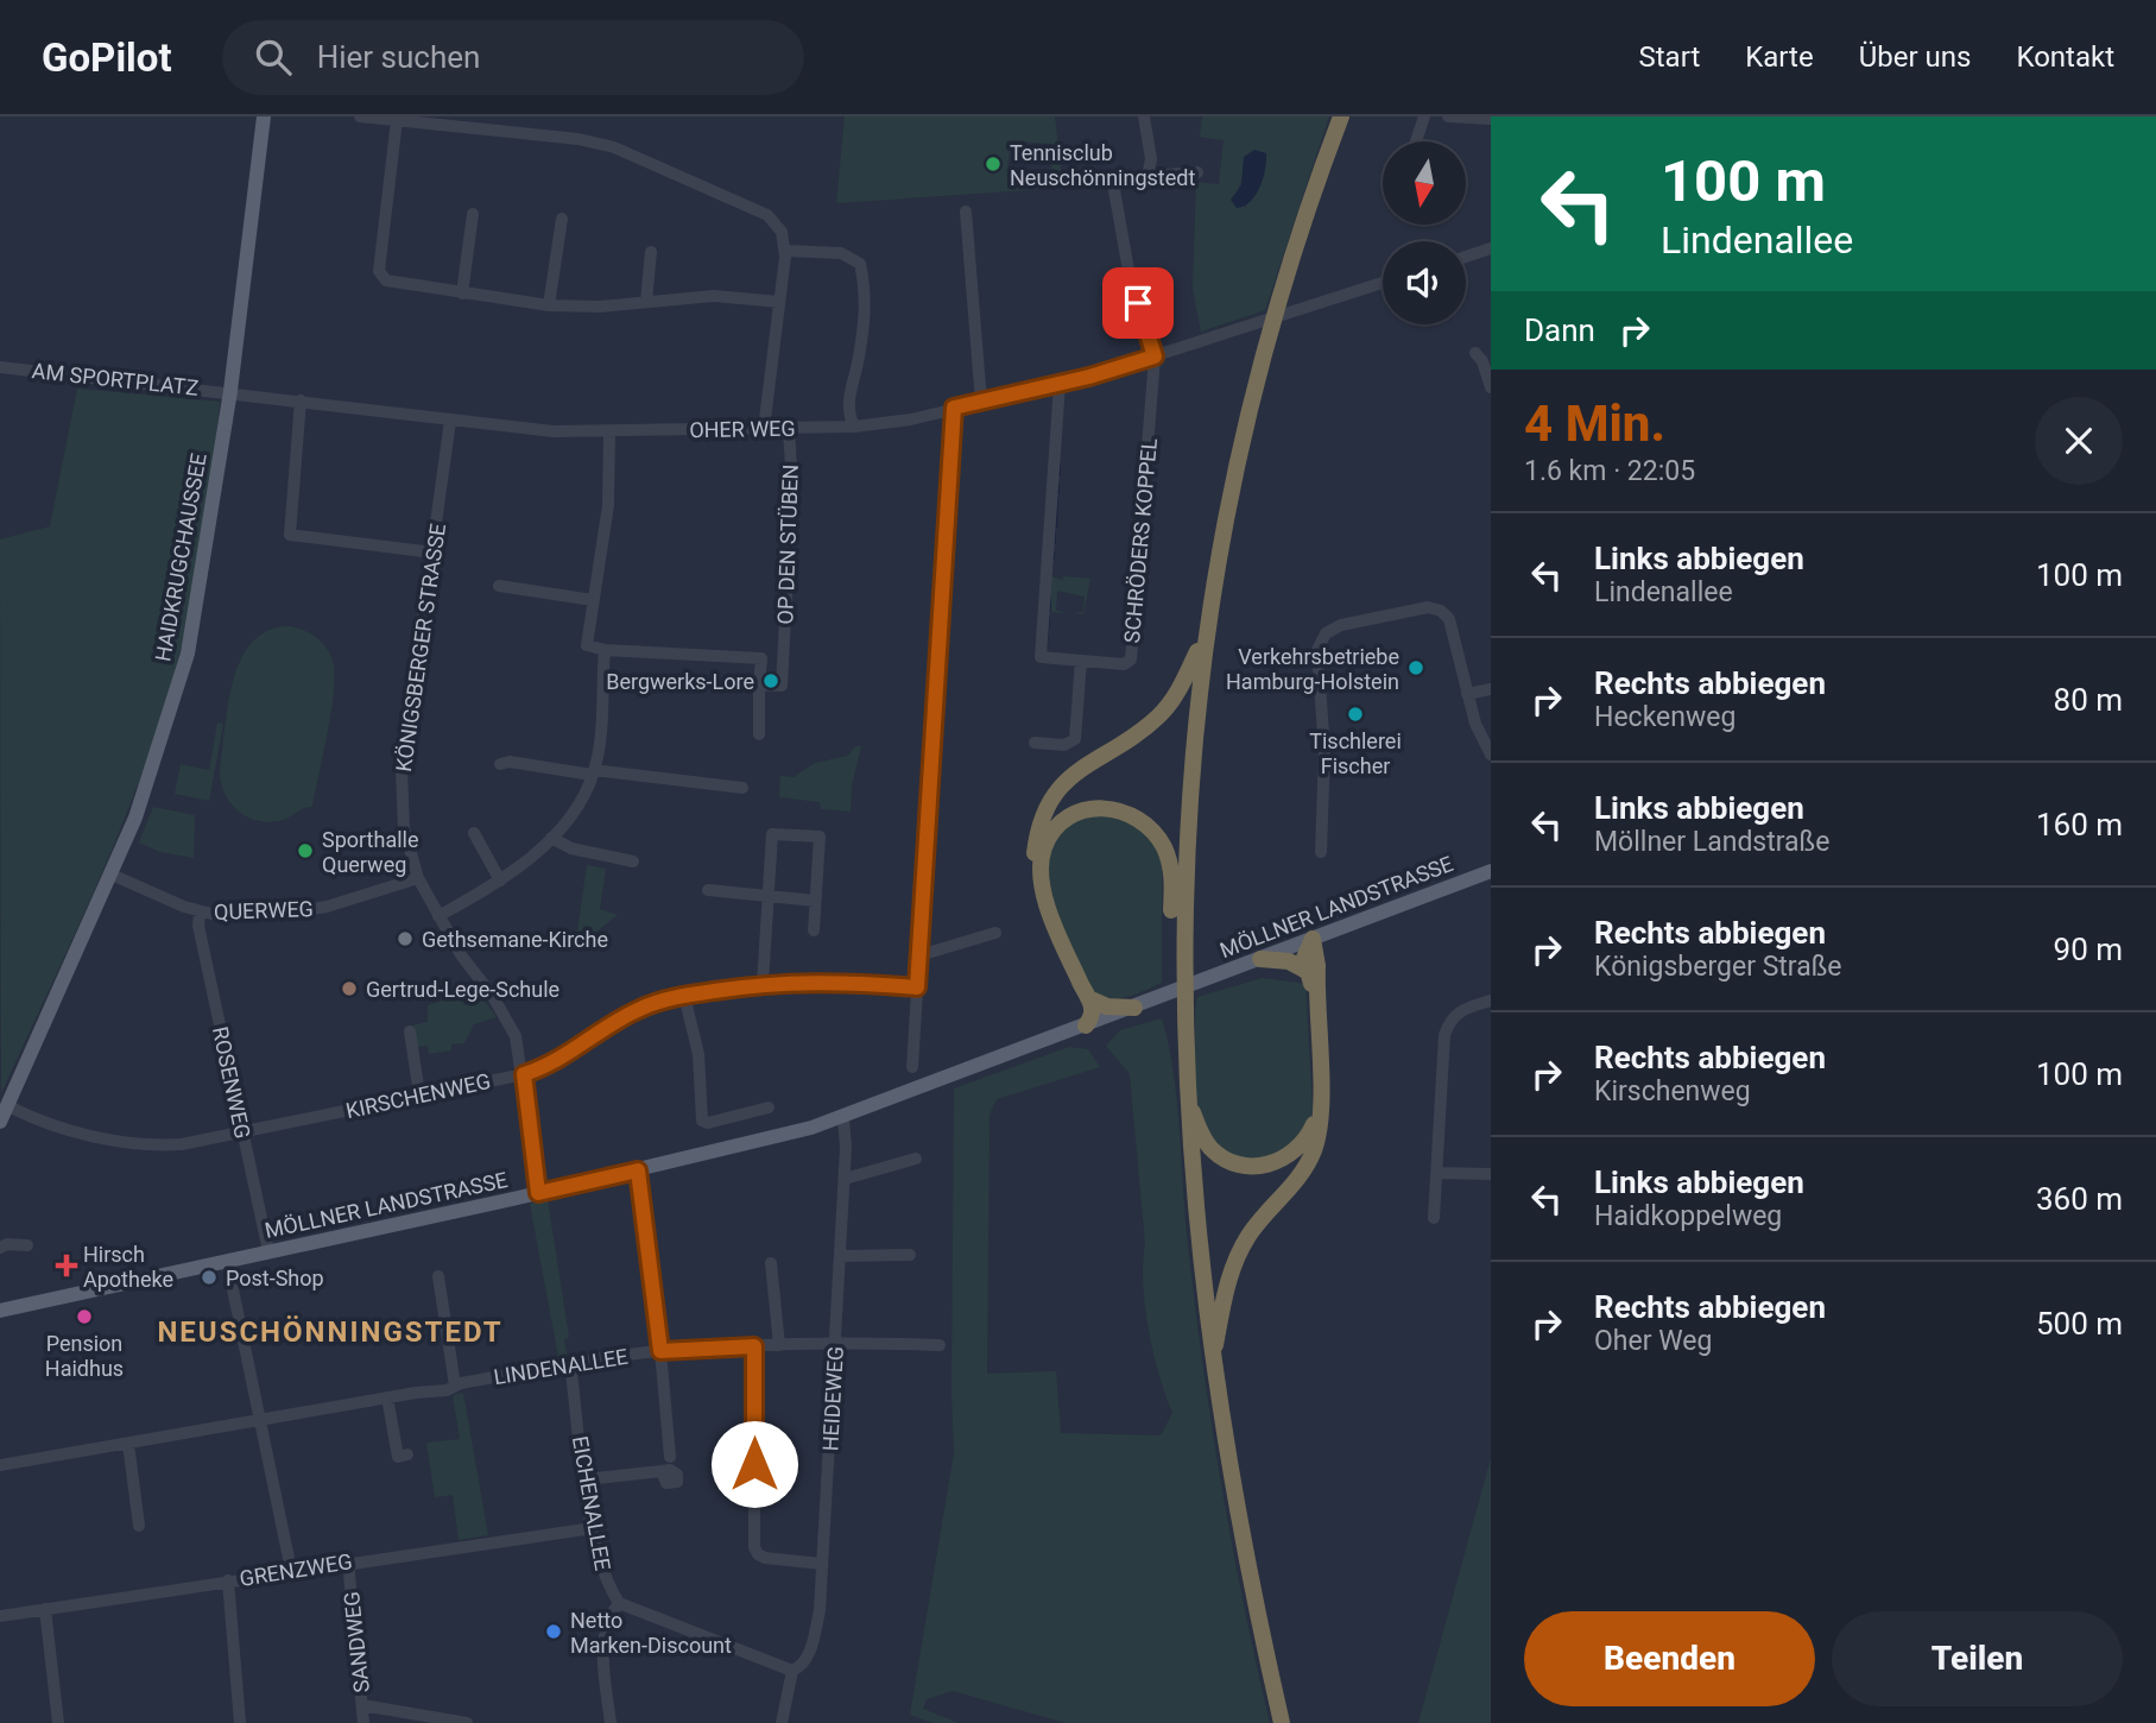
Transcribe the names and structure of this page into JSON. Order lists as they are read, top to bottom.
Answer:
{
  "streets": {
    "main road": ["HAIDKRUGCHAUSSEE", "MÖLLNER LANDSTRASSE"],
    "street": [
      "AM SPORTPLATZ",
      "OHER WEG",
      "SCHRÖDERS KOPPEL",
      "OP DEN STÜBEN",
      "KÖNIGSBERGER STRASSE",
      "QUERWEG",
      "ROSENWEG",
      "KIRSCHENWEG",
      "LINDENALLEE",
      "HEIDEWEG",
      "EICHENALLEE",
      "GRENZWEG",
      "SANDWEG"
    ]
  },
  "crossings": [
    ["AM SPORTPLATZ", "OHER WEG"],
    ["AM SPORTPLATZ", "HAIDKRUGCHAUSSEE"],
    ["OHER WEG", "SCHRÖDERS KOPPEL"],
    ["OHER WEG", "OP DEN STÜBEN"],
    ["OHER WEG", "HAIDKRUGCHAUSSEE"],
    ["OHER WEG", "KÖNIGSBERGER STRASSE"],
    ["HAIDKRUGCHAUSSEE", "QUERWEG"],
    ["HAIDKRUGCHAUSSEE", "KIRSCHENWEG"],
    ["KÖNIGSBERGER STRASSE", "MÖLLNER LANDSTRASSE"],
    ["KÖNIGSBERGER STRASSE", "QUERWEG"],
    ["KÖNIGSBERGER STRASSE", "KIRSCHENWEG"],
    ["MÖLLNER LANDSTRASSE", "ROSENWEG"],
    ["MÖLLNER LANDSTRASSE", "HEIDEWEG"],
    ["QUERWEG", "ROSENWEG"],
    ["ROSENWEG", "KIRSCHENWEG"],
    ["LINDENALLEE", "HEIDEWEG"],
    ["LINDENALLEE", "EICHENALLEE"],
    ["EICHENALLEE", "GRENZWEG"],
    ["GRENZWEG", "SANDWEG"]
  ],
  "districts": ["NEUSCHÖNNINGSTEDT"],
  "places": {
    "other": [
      "Tennisclub Neuschönningstedt",
      "Verkehrsbetriebe Hamburg-Holstein",
      "Bergwerks-Lore",
      "Tischlerei Fischer",
      "Sporthalle Querweg",
      "Gethsemane-Kirche",
      "Gertrud-Lege-Schule",
      "Post-Shop",
      "Pension Haidhus",
      "Netto Marken-Discount"
    ],
    "health": ["Hirsch Apotheke"]
  },
  "north": "bottom",
  "page": {
    "header": "GoPilot",
    "search": "Hier suchen",
    "nav": [
      "Start",
      "Karte",
      "Über uns",
      "Kontakt"
    ],
    "turn": ["100 m", "Lindenallee"],
    "then": "Dann",
    "heading": ["4 Min.", "1.6 km · 22:05"],
    "list": [
      {
        "name": "Links abbiegen",
        "note": "Lindenallee",
        "value": "100 m"
      },
      {
        "name": "Rechts abbiegen",
        "note": "Heckenweg",
        "value": "80 m"
      },
      {
        "name": "Links abbiegen",
        "note": "Möllner Landstraße",
        "value": "160 m"
      },
      {
        "name": "Rechts abbiegen",
        "note": "Königsberger Straße",
        "value": "90 m"
      },
      {
        "name": "Rechts abbiegen",
        "note": "Kirschenweg",
        "value": "100 m"
      },
      {
        "name": "Links abbiegen",
        "note": "Haidkoppelweg",
        "value": "360 m"
      },
      {
        "name": "Rechts abbiegen",
        "note": "Oher Weg",
        "value": "500 m"
      }
    ],
    "buttons": ["Beenden", "Teilen"]
  }
}
